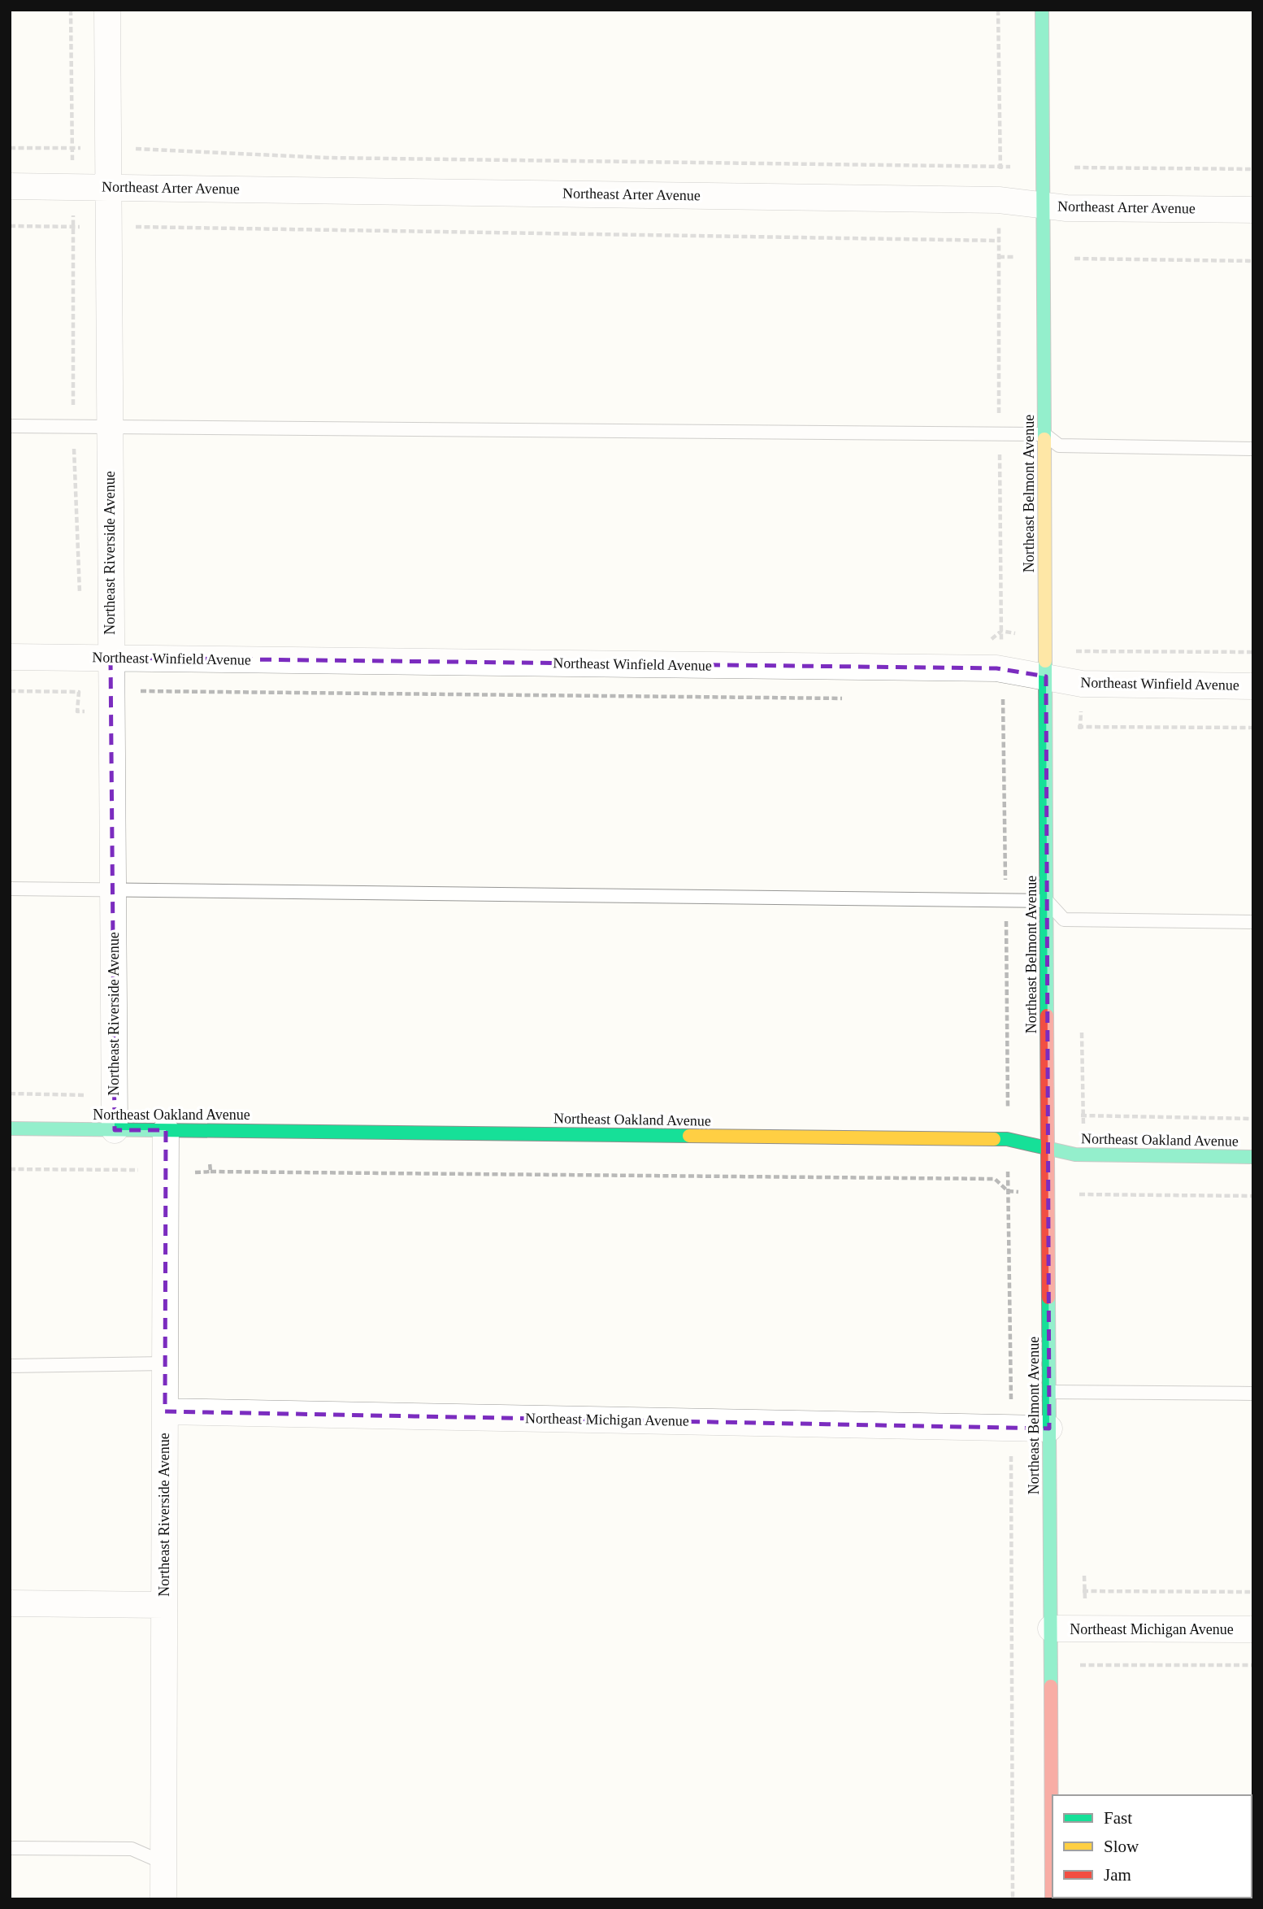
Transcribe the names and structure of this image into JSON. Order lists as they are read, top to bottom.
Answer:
{
  "streets": {
    "street": [
      "Northeast Arter Avenue",
      "Northeast Belmont Avenue",
      "Northeast Riverside Avenue",
      "Northeast Winfield Avenue",
      "Northeast Oakland Avenue",
      "Northeast Michigan Avenue"
    ]
  },
  "crossings": [
    ["Northeast Arter Avenue", "Northeast Belmont Avenue"],
    ["Northeast Arter Avenue", "Northeast Riverside Avenue"],
    ["Northeast Belmont Avenue", "Northeast Winfield Avenue"],
    ["Northeast Belmont Avenue", "Northeast Oakland Avenue"],
    ["Northeast Belmont Avenue", "Northeast Michigan Avenue"],
    ["Northeast Riverside Avenue", "Northeast Winfield Avenue"],
    ["Northeast Riverside Avenue", "Northeast Oakland Avenue"],
    ["Northeast Riverside Avenue", "Northeast Michigan Avenue"]
  ],
  "legend": ["Fast", "Slow", "Jam"]
}
